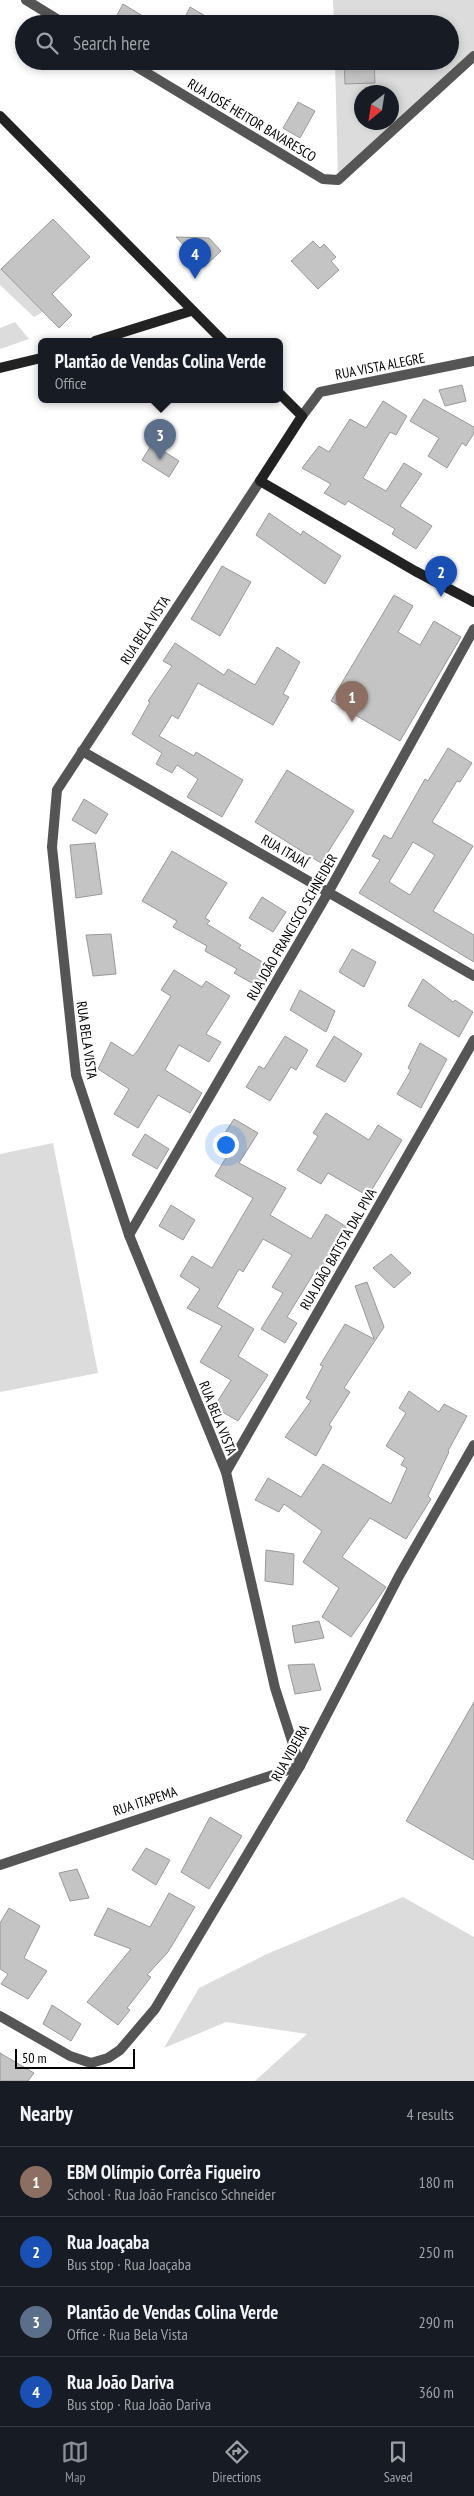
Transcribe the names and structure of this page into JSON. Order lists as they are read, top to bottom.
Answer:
{
  "streets": {
    "street": [
      "RUA JOSÉ HEITOR BAVARESCO",
      "RUA VISTA ALEGRE",
      "RUA BELA VISTA",
      "RUA ITAJAÍ",
      "RUA JOÃO FRANCISCO SCHNEIDER",
      "RUA JOÃO BATISTA DAL PIVA",
      "RUA VIDEIRA",
      "RUA ITAPEMA"
    ]
  },
  "crossings": [
    ["RUA VISTA ALEGRE", "RUA BELA VISTA"],
    ["RUA BELA VISTA", "RUA ITAJAÍ"],
    ["RUA BELA VISTA", "RUA JOÃO FRANCISCO SCHNEIDER"],
    ["RUA BELA VISTA", "RUA JOÃO BATISTA DAL PIVA"],
    ["RUA BELA VISTA", "RUA VIDEIRA"],
    ["RUA BELA VISTA", "RUA ITAPEMA"],
    ["RUA ITAJAÍ", "RUA JOÃO FRANCISCO SCHNEIDER"],
    ["RUA VIDEIRA", "RUA ITAPEMA"]
  ],
  "scale_bar": "50 m",
  "north": "bottom left",
  "page": {
    "search": "Search here",
    "pins": [
      "4",
      "3",
      "2",
      "1"
    ],
    "popup": ["Plantão de Vendas Colina Verde", "Office"],
    "scale": "50 m",
    "heading": ["Nearby", "4 results"],
    "list": [
      {
        "mark": "1",
        "name": "EBM Olímpio Corrêa Figueiro",
        "note": "School · Rua João Francisco Schneider",
        "value": "180 m"
      },
      {
        "mark": "2",
        "name": "Rua Joaçaba",
        "note": "Bus stop · Rua Joaçaba",
        "value": "250 m"
      },
      {
        "mark": "3",
        "name": "Plantão de Vendas Colina Verde",
        "note": "Office · Rua Bela Vista",
        "value": "290 m"
      },
      {
        "mark": "4",
        "name": "Rua João Dariva",
        "note": "Bus stop · Rua João Dariva",
        "value": "360 m"
      }
    ],
    "nav": ["Map", "Directions", "Saved"]
  }
}
